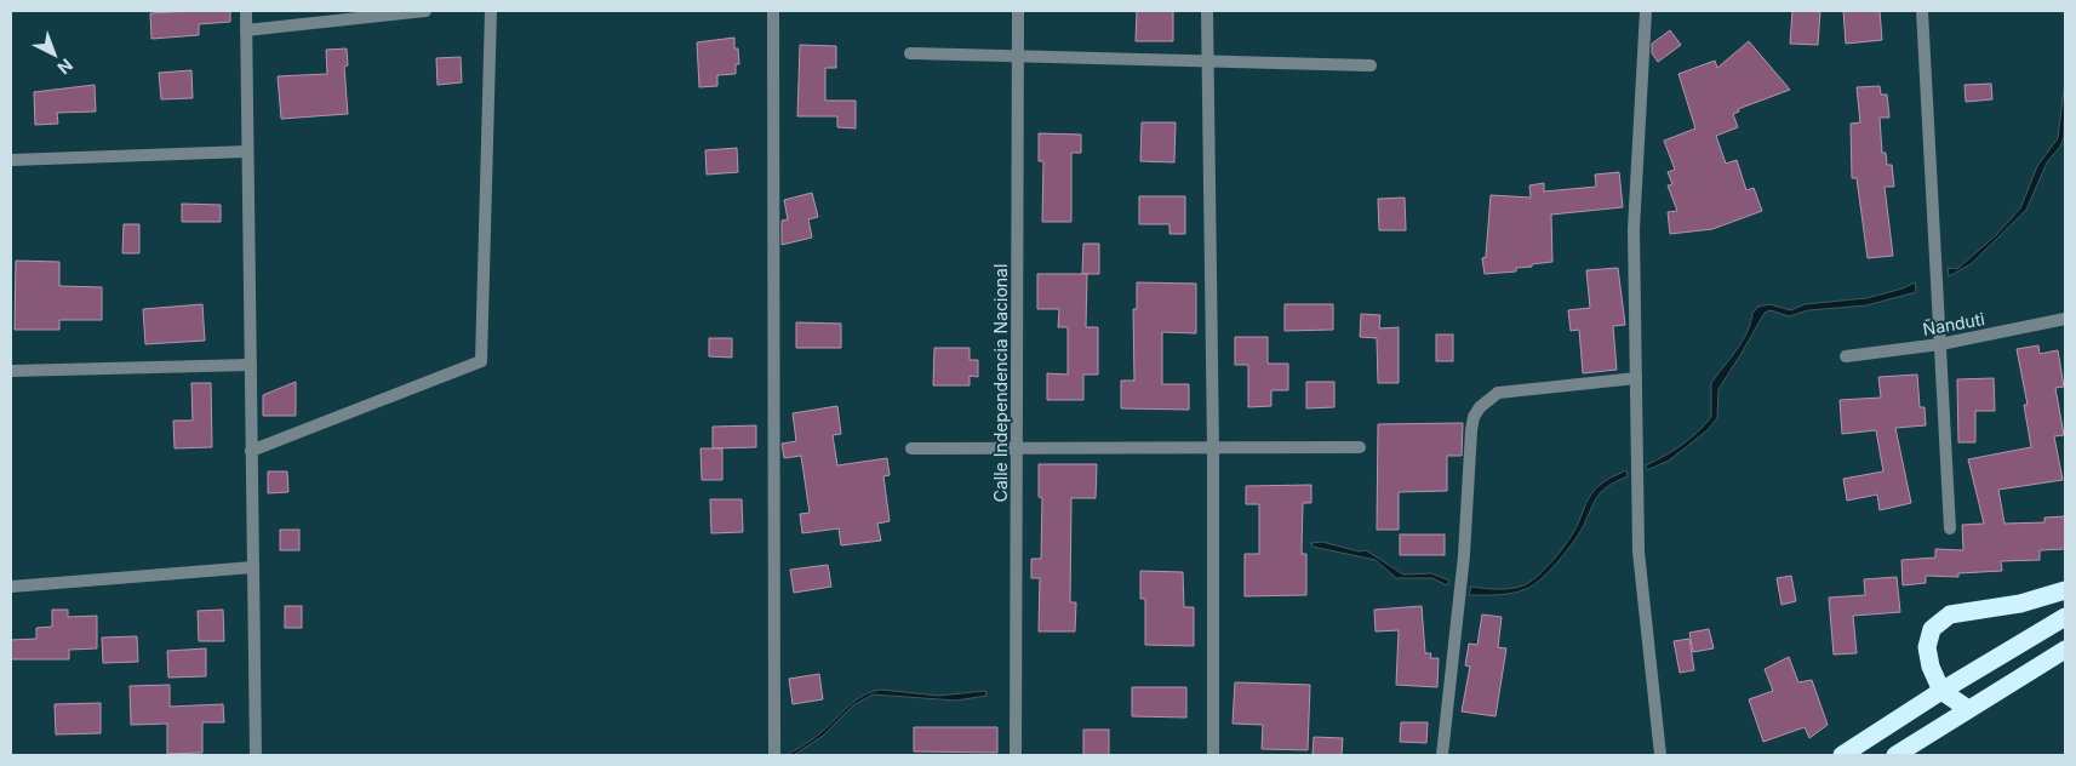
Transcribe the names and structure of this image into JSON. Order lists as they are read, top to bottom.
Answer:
{
  "streets": {
    "street": ["Ñanduti", "Calle Independencia Nacional"]
  },
  "north": "bottom right"
}
